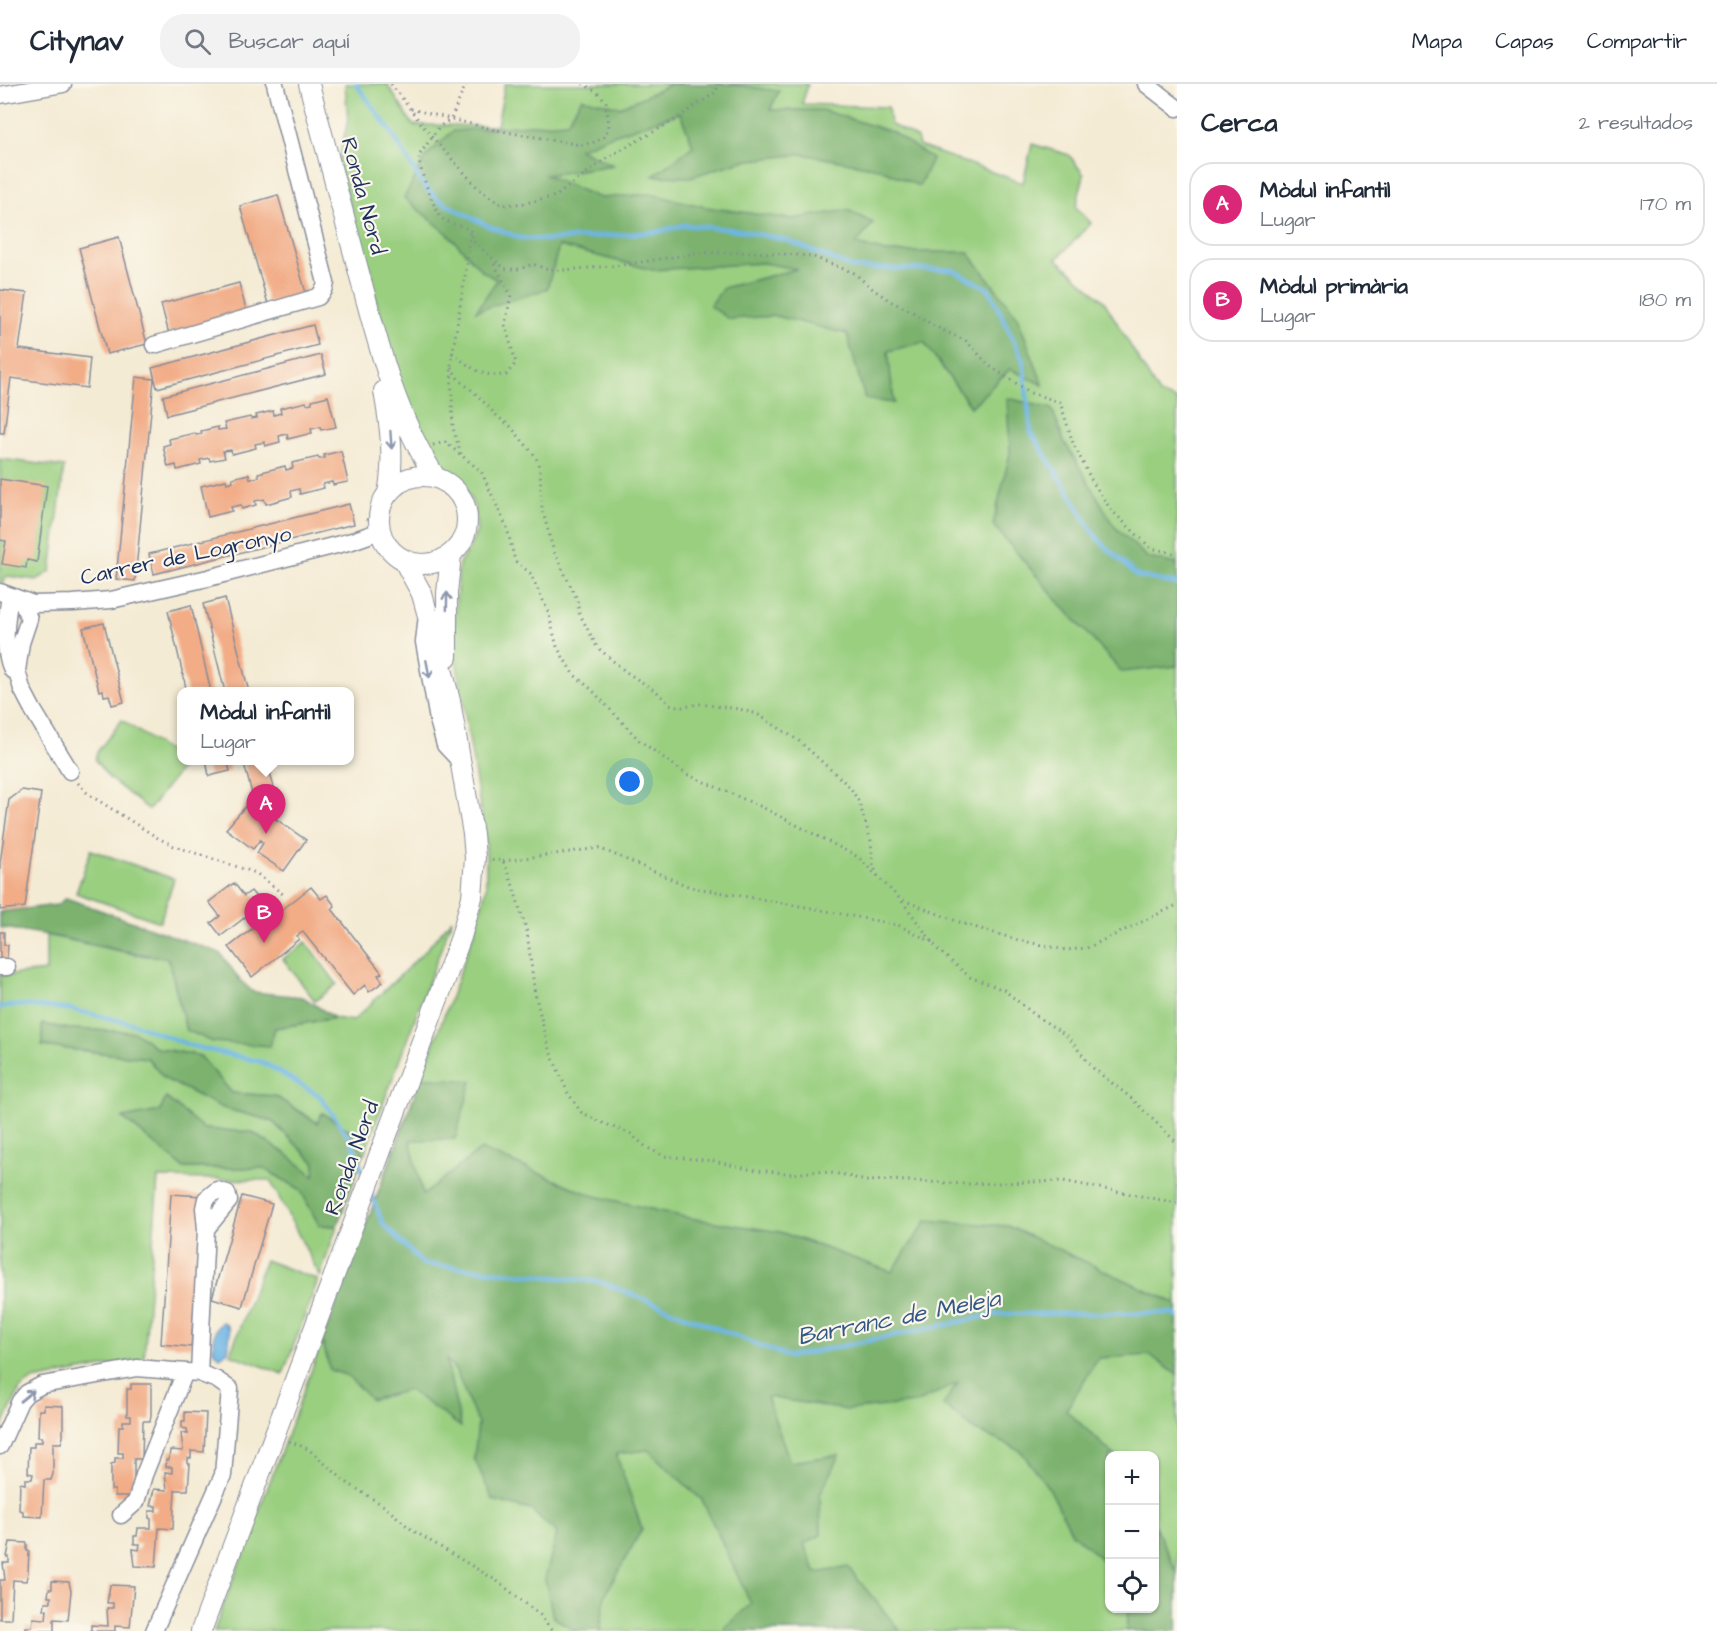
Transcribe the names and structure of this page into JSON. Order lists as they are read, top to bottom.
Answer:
{
  "streets": {
    "main road": ["Ronda Nord"],
    "street": ["Carrer de Logronyo"]
  },
  "crossings": [
    ["Ronda Nord", "Carrer de Logronyo"]
  ],
  "water": ["Barranc de Meleja"],
  "page": {
    "header": "Citynav",
    "search": "Buscar aquí",
    "nav": ["Mapa", "Capas", "Compartir"],
    "heading": ["Cerca", "2 resultados"],
    "list": [
      {
        "mark": "A",
        "name": "Mòdul infantil",
        "note": "Lugar",
        "value": "170 m"
      },
      {
        "mark": "B",
        "name": "Mòdul primària",
        "note": "Lugar",
        "value": "180 m"
      }
    ],
    "popup": ["Mòdul infantil", "Lugar"],
    "pins": ["A", "B"],
    "map_buttons": ["+", "−"]
  }
}
